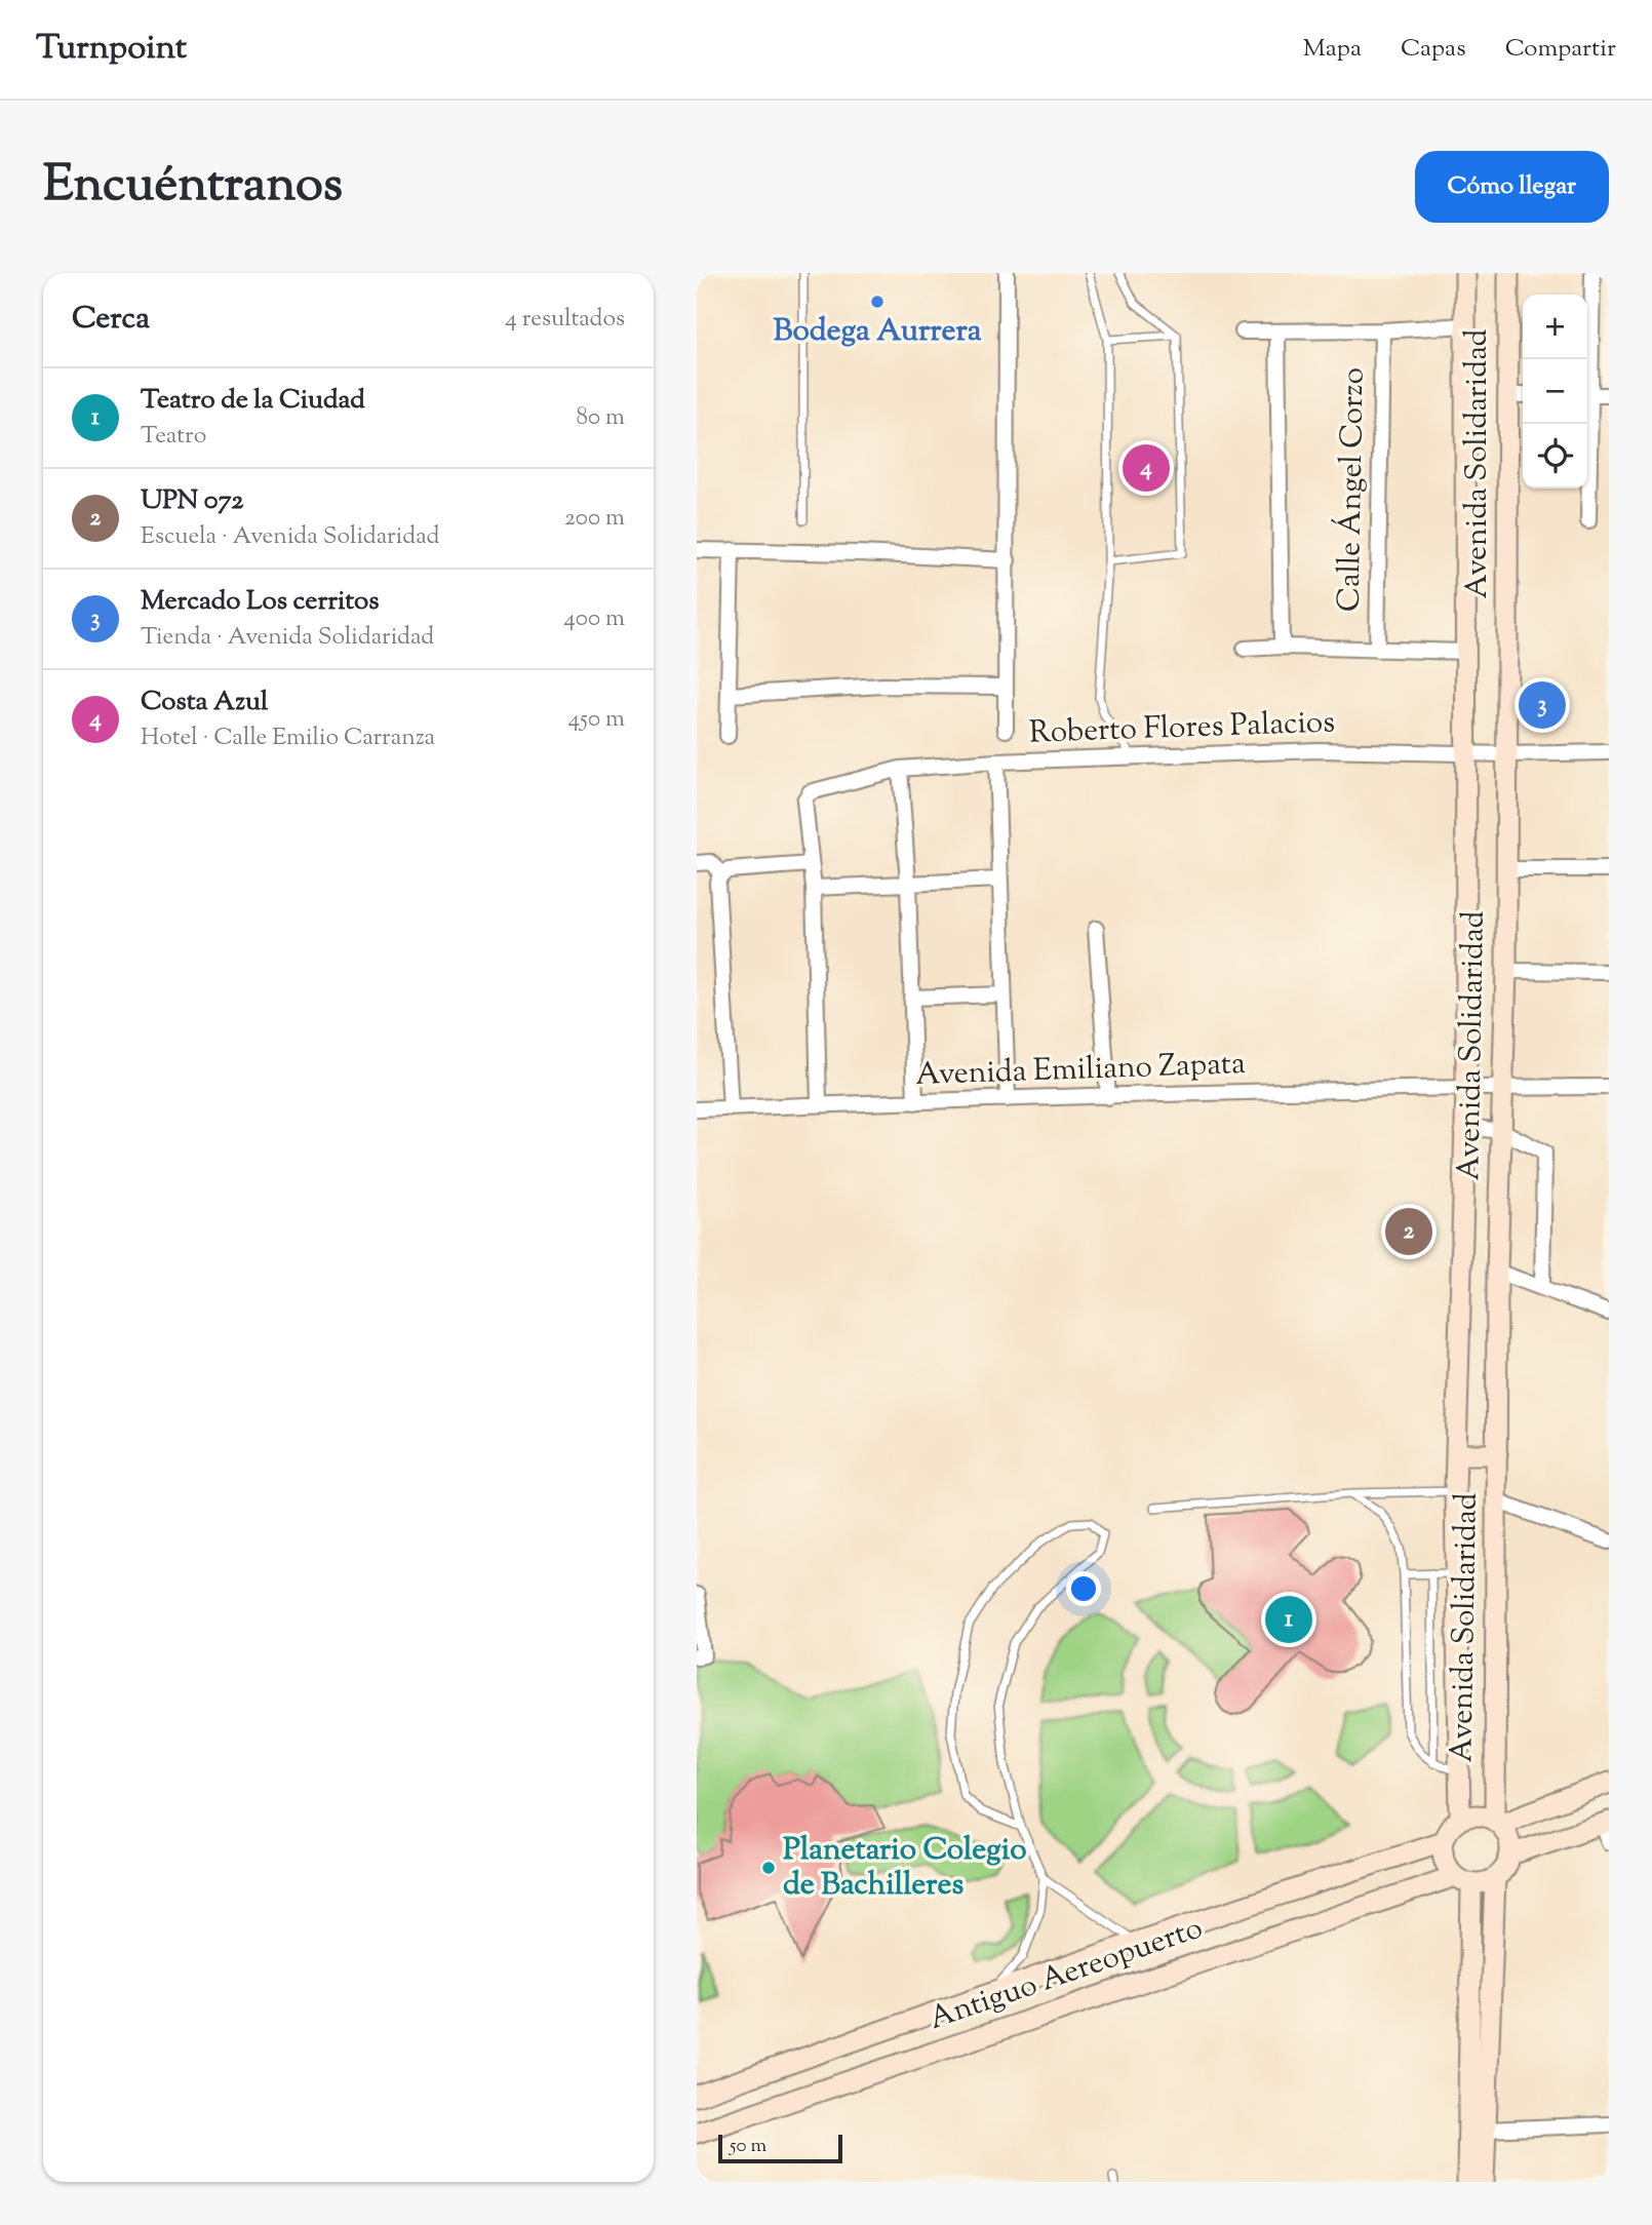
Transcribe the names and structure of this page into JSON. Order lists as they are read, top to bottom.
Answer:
{
  "streets": {
    "main road": ["Avenida Solidaridad", "Antiguo Aereopuerto"],
    "street": ["Calle Ángel Corzo", "Roberto Flores Palacios", "Avenida Emiliano Zapata"]
  },
  "crossings": [
    ["Avenida Solidaridad", "Roberto Flores Palacios"],
    ["Avenida Solidaridad", "Avenida Emiliano Zapata"],
    ["Avenida Solidaridad", "Antiguo Aereopuerto"]
  ],
  "places": ["Bodega Aurrera", "Planetario Colegio de Bachilleres"],
  "scale_bar": "50 m",
  "page": {
    "header": "Turnpoint",
    "nav": ["Mapa", "Capas", "Compartir"],
    "title": "Encuéntranos",
    "buttons": "Cómo llegar",
    "heading": ["Cerca", "4 resultados"],
    "map_buttons": ["+", "−"],
    "list": [
      {
        "mark": "1",
        "name": "Teatro de la Ciudad",
        "note": "Teatro",
        "value": "80 m"
      },
      {
        "mark": "2",
        "name": "UPN 072",
        "note": "Escuela · Avenida Solidaridad",
        "value": "200 m"
      },
      {
        "mark": "3",
        "name": "Mercado Los cerritos",
        "note": "Tienda · Avenida Solidaridad",
        "value": "400 m"
      },
      {
        "mark": "4",
        "name": "Costa Azul",
        "note": "Hotel · Calle Emilio Carranza",
        "value": "450 m"
      }
    ],
    "pins": [
      "4",
      "3",
      "2",
      "1"
    ],
    "scale": "50 m"
  }
}
